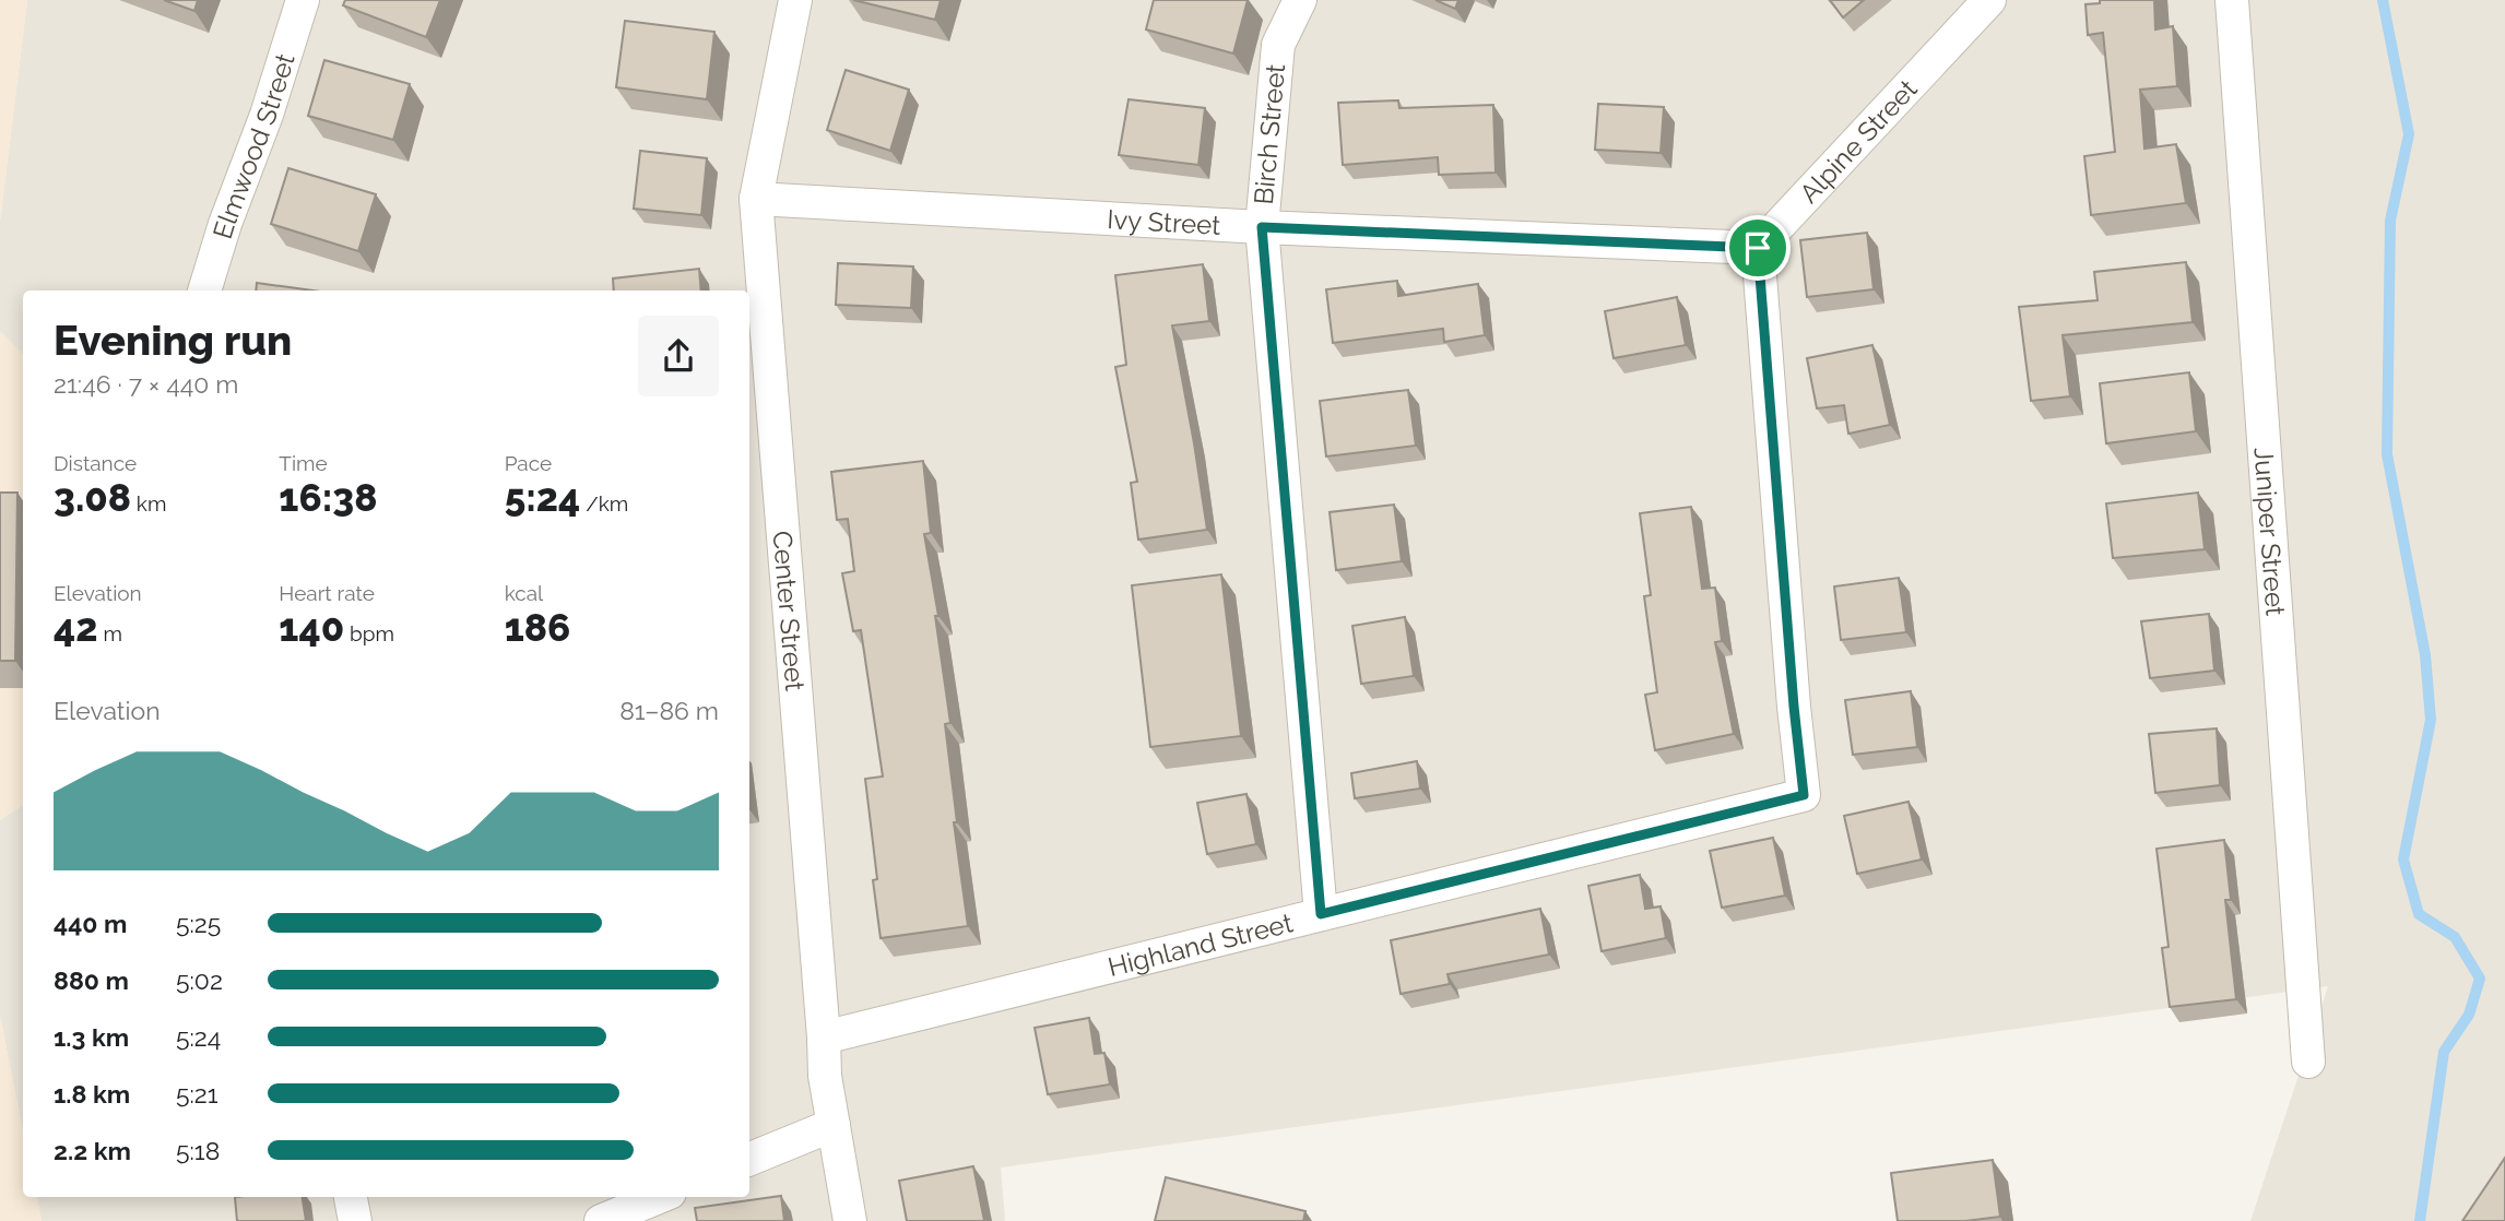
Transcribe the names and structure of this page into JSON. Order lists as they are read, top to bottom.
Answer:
{
  "streets": {
    "street": [
      "Birch Street",
      "Alpine Street",
      "Elmwood Street",
      "Ivy Street",
      "Juniper Street",
      "Center Street",
      "Highland Street"
    ]
  },
  "crossings": [
    ["Birch Street", "Ivy Street"],
    ["Birch Street", "Highland Street"],
    ["Alpine Street", "Ivy Street"],
    ["Alpine Street", "Highland Street"],
    ["Ivy Street", "Center Street"],
    ["Ivy Street", "Highland Street"],
    ["Center Street", "Highland Street"]
  ],
  "page": {
    "heading": ["Evening run", "21:46 · 7 × 440 m"],
    "stats": [
      ["Distance", "3.08 km"],
      ["Time", "16:38"],
      ["Pace", "5:24 /km"],
      ["Elevation", "42 m"],
      ["Heart rate", "140 bpm"],
      ["kcal", "186"]
    ],
    "chart": ["Elevation", "81–86 m"],
    "list": [
      {
        "name": "440 m",
        "note": "5:25"
      },
      {
        "name": "880 m",
        "note": "5:02"
      },
      {
        "name": "1.3 km",
        "note": "5:24"
      },
      {
        "name": "1.8 km",
        "note": "5:21"
      },
      {
        "name": "2.2 km",
        "note": "5:18"
      }
    ]
  }
}
